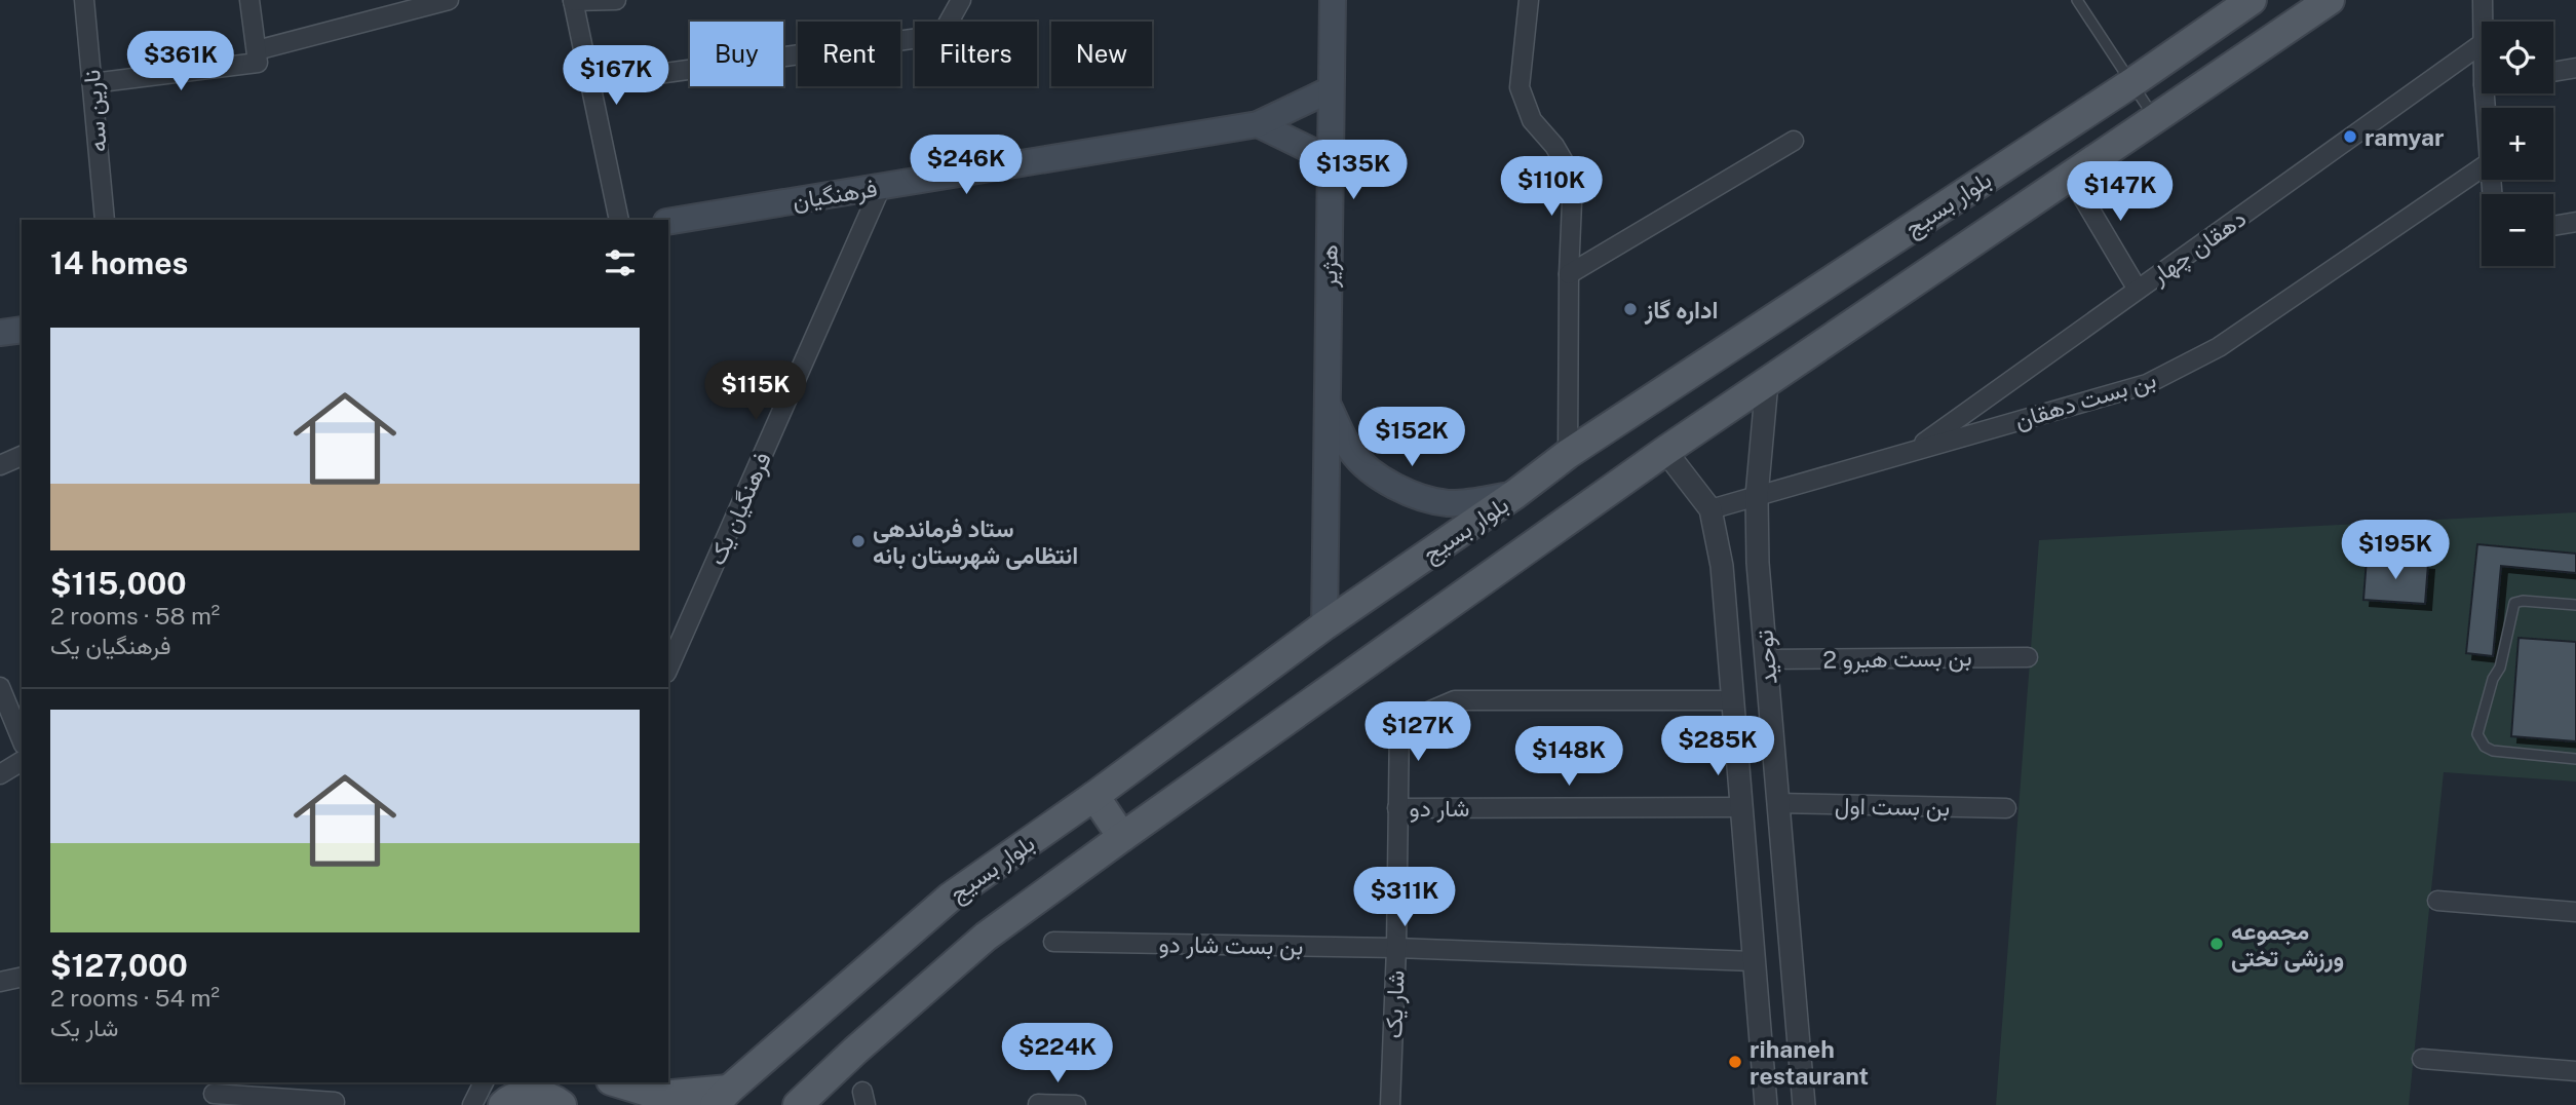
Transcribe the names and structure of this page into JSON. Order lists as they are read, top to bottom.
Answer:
{
  "streets": {
    "main road": ["فرهنگیان", "بلوار بسیج", "هژیر"],
    "street": [
      "نارین سه",
      "دهقان چهار",
      "بن بست دهقان",
      "فرهنگیان یک",
      "توحید",
      "بن بست هیرو 2",
      "بن بست اول",
      "شار دو",
      "بن بست شار دو",
      "شار یک"
    ]
  },
  "crossings": [
    ["فرهنگیان", "هژیر"],
    ["فرهنگیان", "فرهنگیان یک"],
    ["بلوار بسیج", "هژیر"],
    ["بلوار بسیج", "توحید"],
    ["دهقان چهار", "بن بست دهقان"],
    ["بن بست دهقان", "توحید"],
    ["توحید", "بن بست هیرو 2"],
    ["توحید", "بن بست اول"],
    ["توحید", "شار دو"],
    ["توحید", "بن بست شار دو"],
    ["توحید", "شار یک"],
    ["شار دو", "شار یک"],
    ["بن بست شار دو", "شار یک"]
  ],
  "places": [
    "ramyar",
    "اداره گاز",
    "ستاد فرماندهی انتظامی شهرستان بانه",
    "مجموعه ورزشی تختی",
    "rihaneh restaurant"
  ],
  "page": {
    "map_buttons": ["+", "−"],
    "chip": [
      "Buy",
      "Rent",
      "Filters",
      "New"
    ],
    "price": [
      "$361K",
      "$167K",
      "$246K",
      "$135K",
      "$110K",
      "$147K",
      "$115K",
      "$152K",
      "$195K",
      "$127K",
      "$285K",
      "$148K",
      "$311K",
      "$224K"
    ],
    "heading": "14 homes",
    "list": [
      {
        "name": "$115,000",
        "note": "2 rooms · 58 m² · فرهنگیان یک"
      },
      {
        "name": "$127,000",
        "note": "2 rooms · 54 m² · شار یک"
      }
    ]
  }
}
